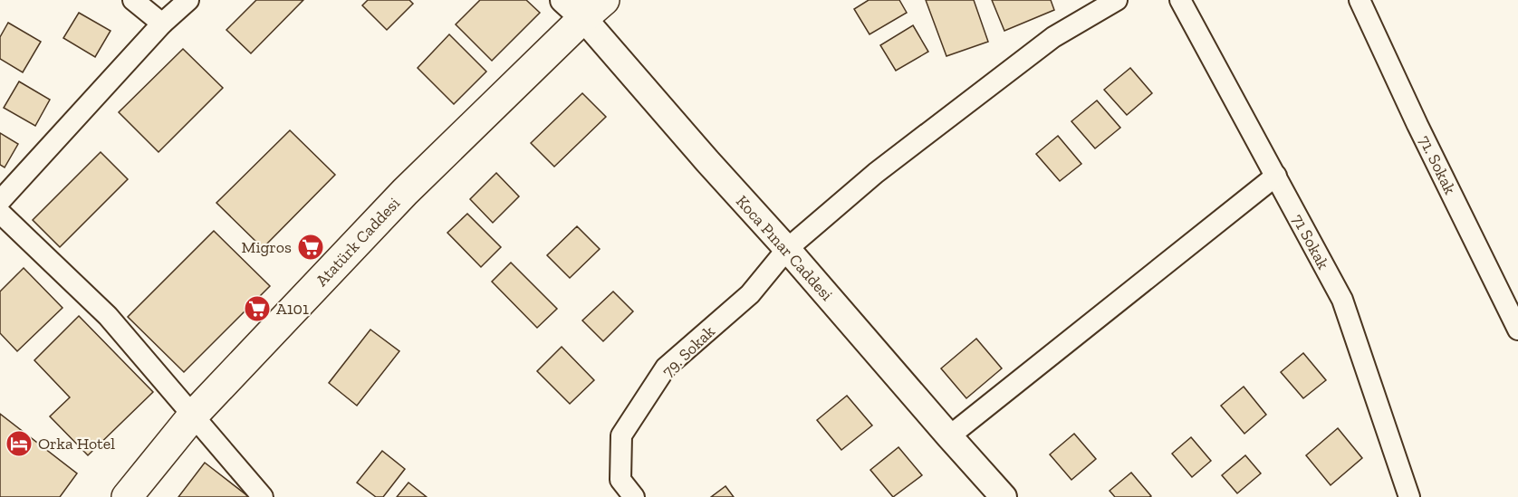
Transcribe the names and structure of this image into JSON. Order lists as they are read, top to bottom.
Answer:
{
  "streets": {
    "main road": ["Atatürk Caddesi"],
    "street": [
      "71. Sokak",
      "71 Sokak",
      "Koca Pınar Caddesi",
      "79. Sokak"
    ]
  },
  "crossings": [
    ["Atatürk Caddesi", "Koca Pınar Caddesi"],
    ["Koca Pınar Caddesi", "79. Sokak"]
  ],
  "places": {
    "supermarket": ["Migros", "A101"],
    "hotel": ["Orka Hotel"]
  }
}
